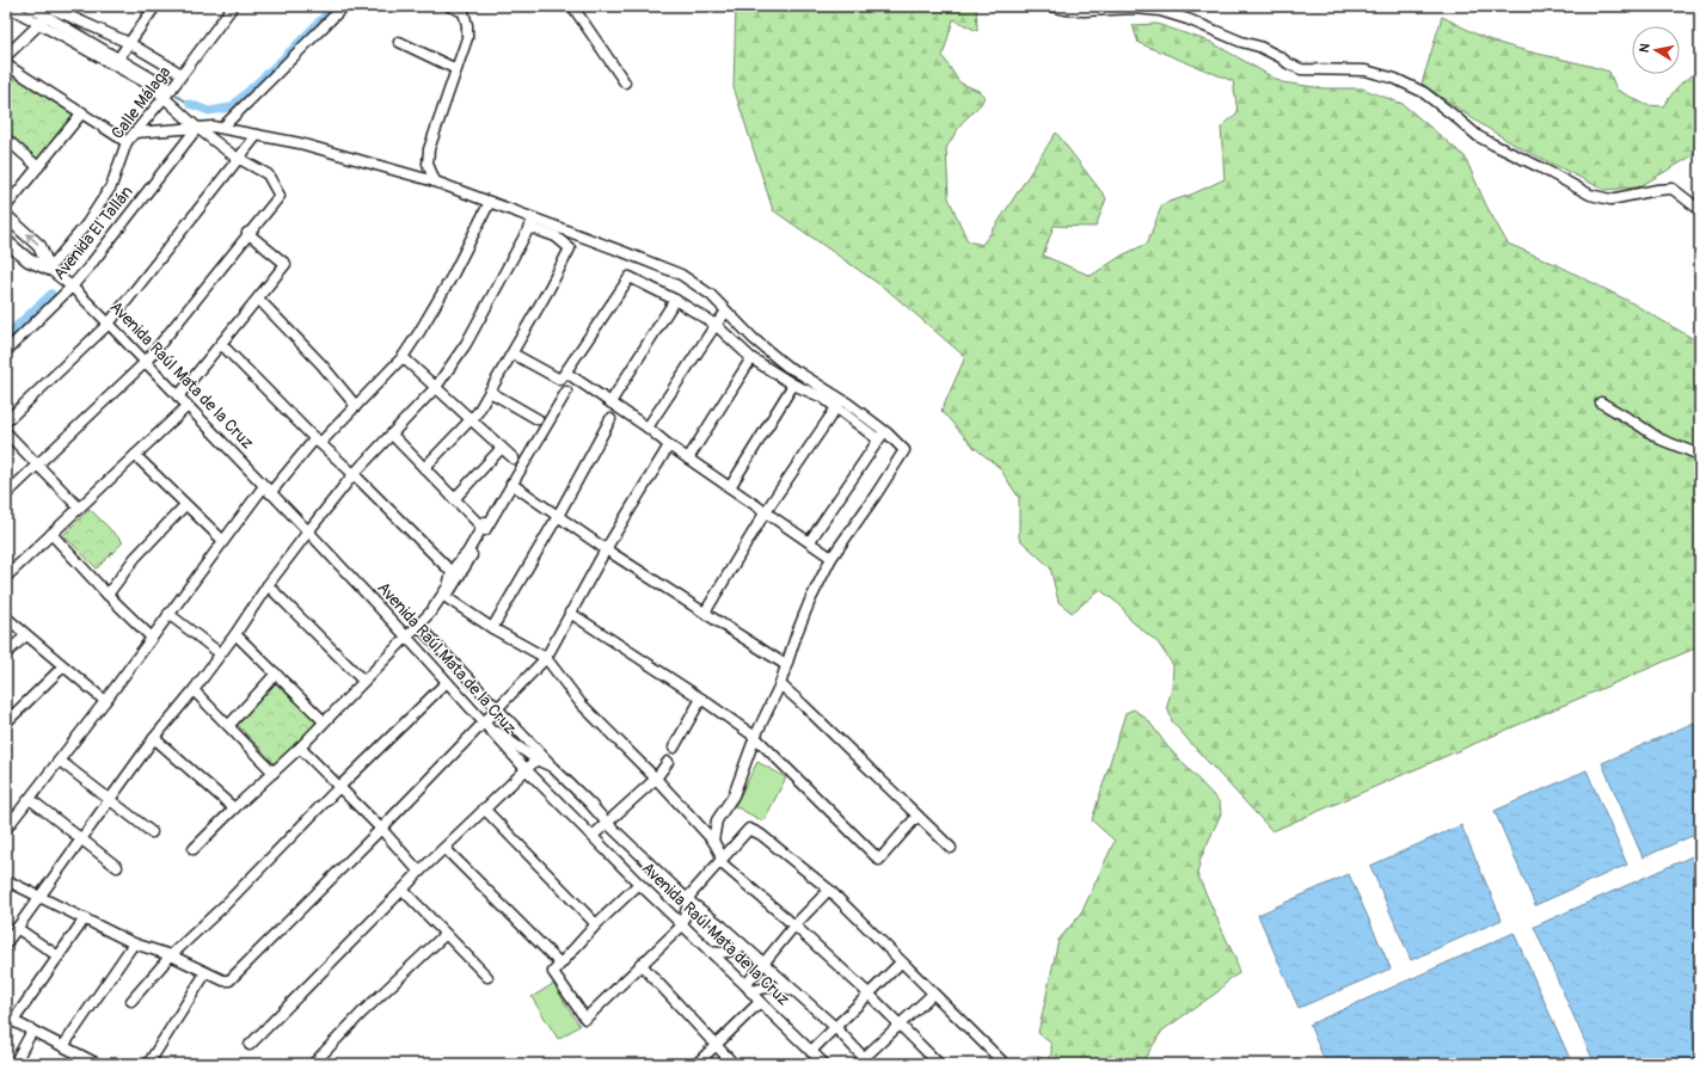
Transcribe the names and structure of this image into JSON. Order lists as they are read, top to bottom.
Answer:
{
  "streets": {
    "main road": ["Avenida Raúl Mata de la Cruz"],
    "street": ["Calle Málaga", "Avenida El Tallán"]
  },
  "crossings": [
    ["Calle Málaga", "Avenida Raúl Mata de la Cruz"],
    ["Avenida El Tallán", "Avenida Raúl Mata de la Cruz"]
  ],
  "north": "left"
}
